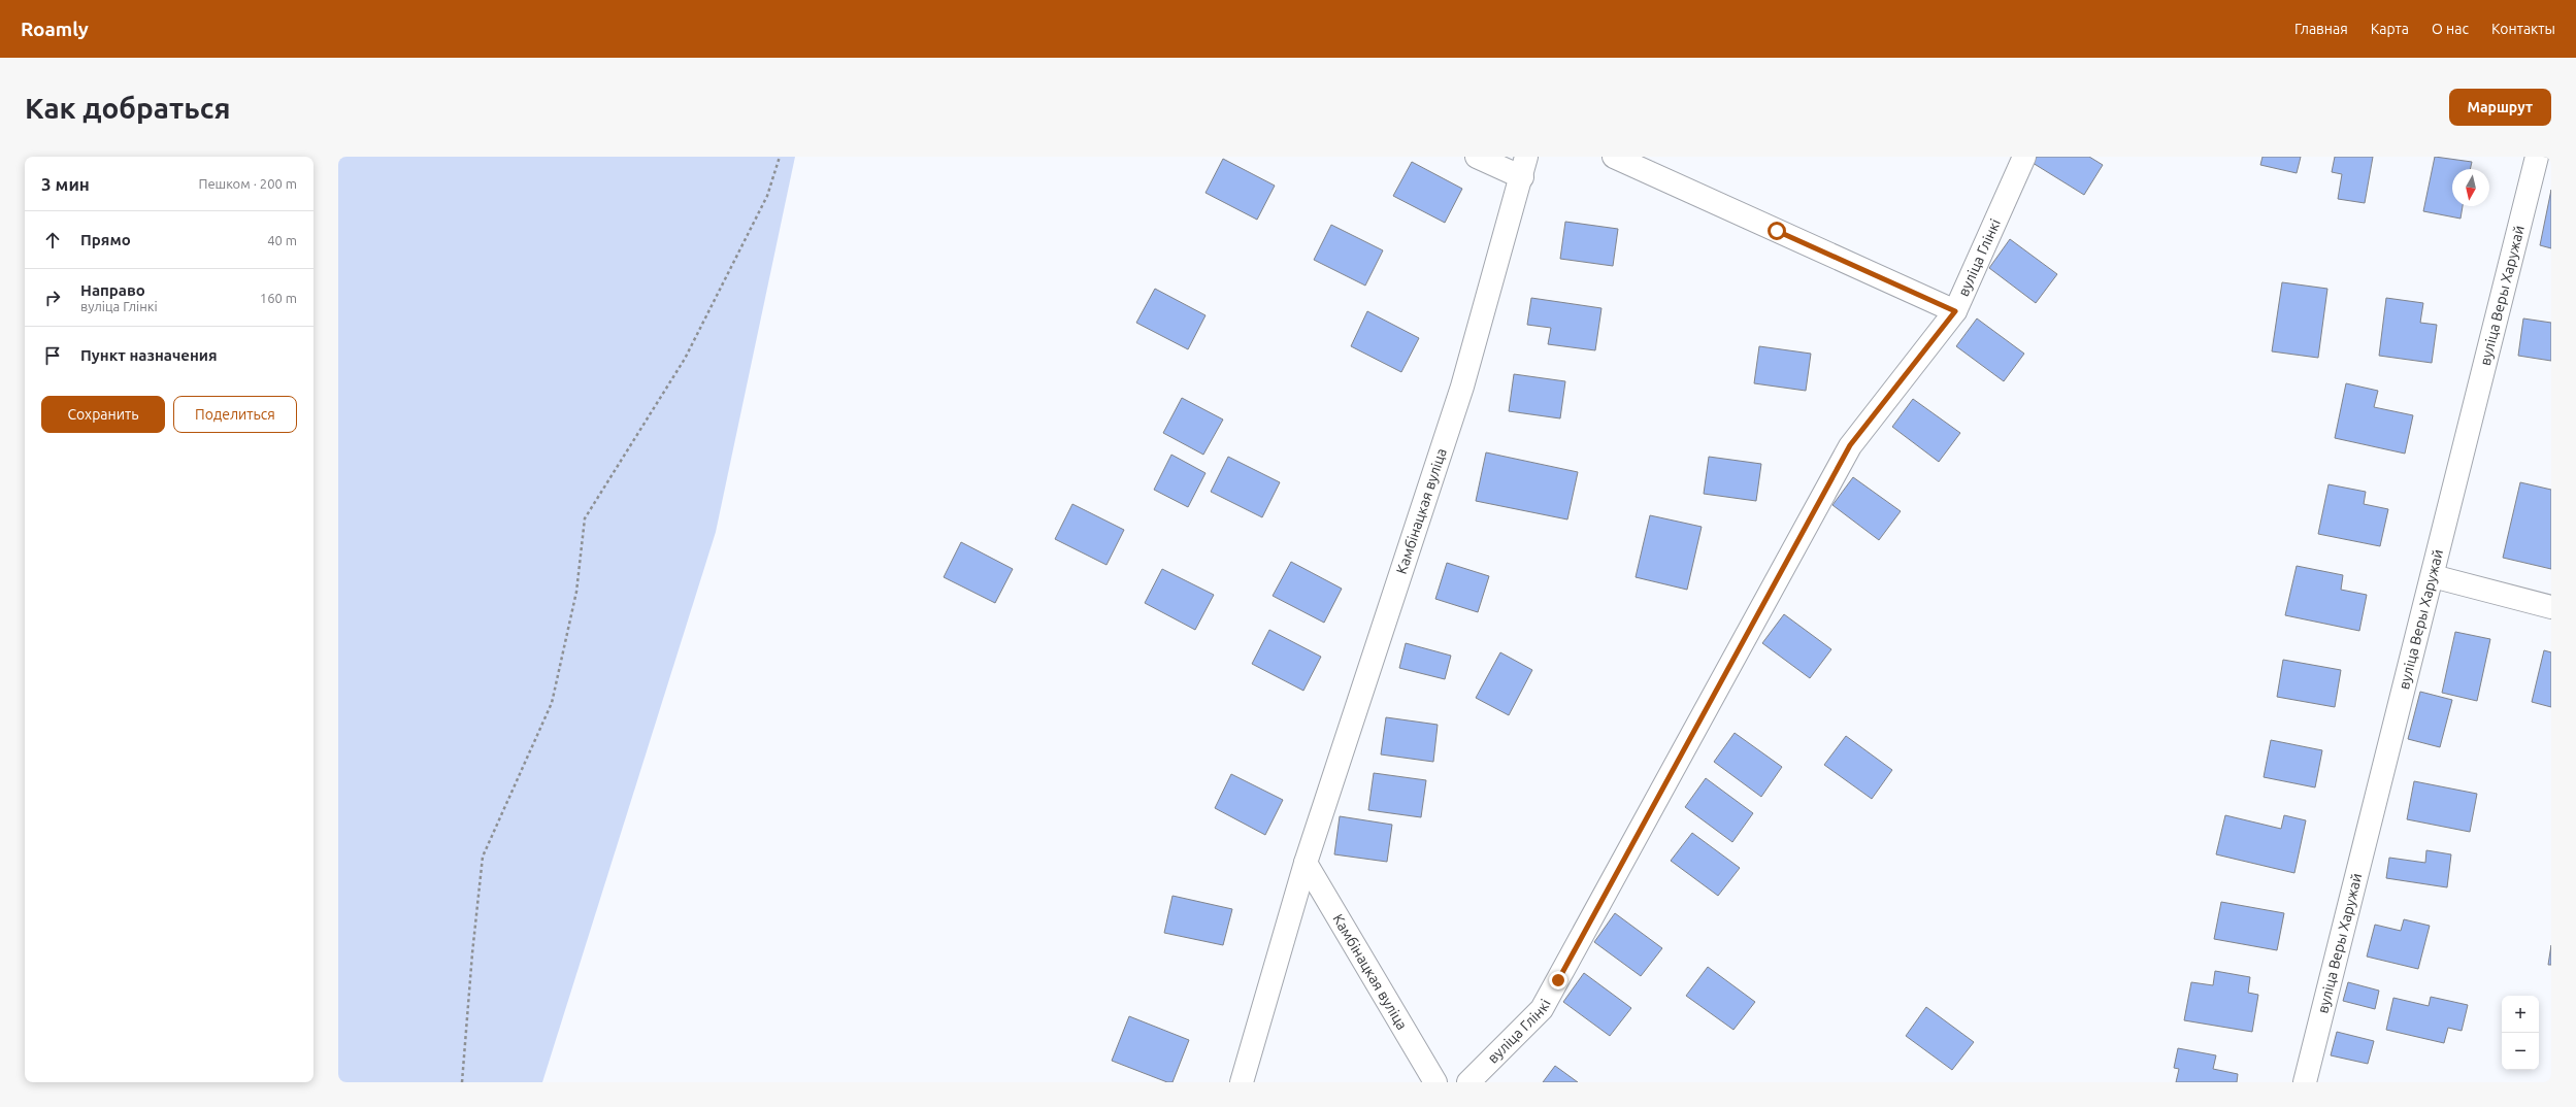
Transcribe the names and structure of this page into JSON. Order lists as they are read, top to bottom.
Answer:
{
  "streets": {
    "street": ["вуліца Глінкі", "вуліца Веры Харужай", "Камбінацкая вуліца"]
  },
  "north": "bottom",
  "page": {
    "header": "Roamly",
    "nav": [
      "Главная",
      "Карта",
      "О нас",
      "Контакты"
    ],
    "buttons": [
      "Маршрут",
      ["Сохранить", "Поделиться"]
    ],
    "title": "Как добраться",
    "heading": ["3 мин", "Пешком · 200 m"],
    "list": [
      ["Прямо", "40 m"],
      ["Направо", "вуліца Глінкі", "160 m"],
      "Пункт назначения"
    ],
    "map_buttons": ["+", "−"]
  }
}
